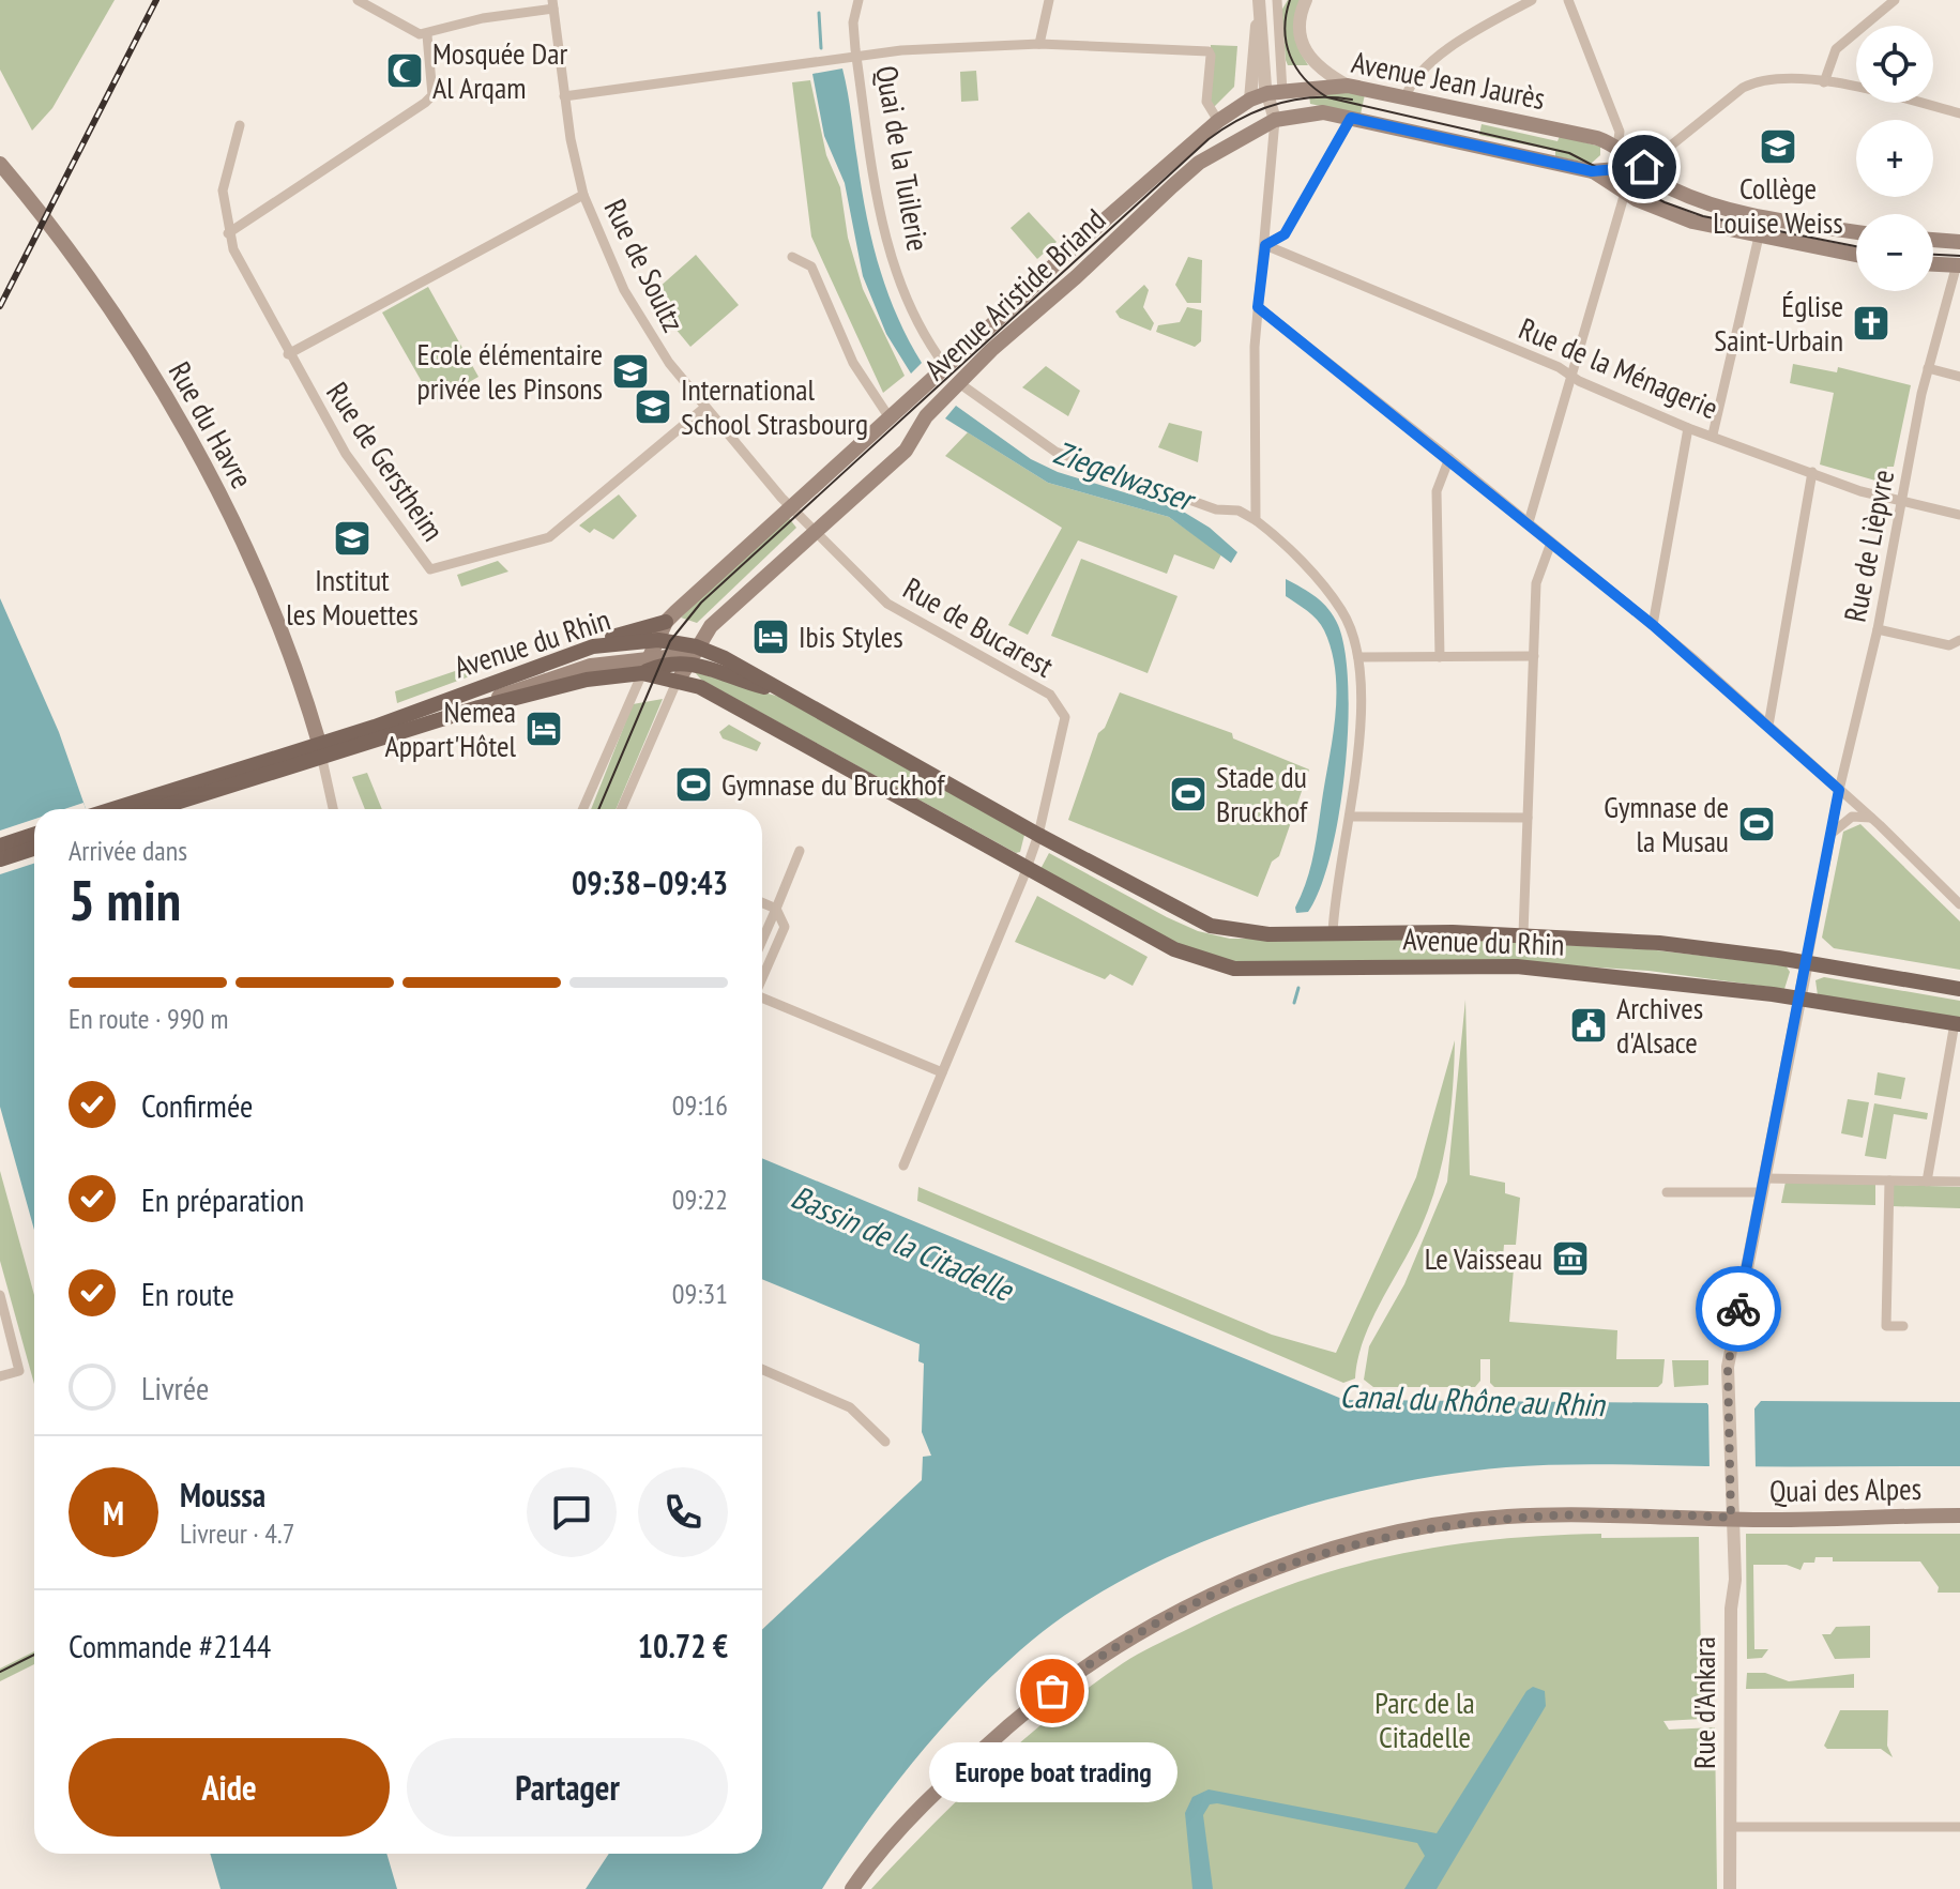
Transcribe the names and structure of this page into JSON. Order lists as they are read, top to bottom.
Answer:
{
  "streets": {
    "main road": [
      "Avenue Jean Jaurès",
      "Quai de la Tuilerie",
      "Avenue Aristide Briand",
      "Rue du Havre",
      "Avenue du Rhin",
      "Quai des Alpes"
    ],
    "street": [
      "Rue de Soultz",
      "Rue de la Ménagerie",
      "Rue de Gerstheim",
      "Rue de Lièpvre",
      "Rue de Bucarest",
      "Rue d'Ankara"
    ]
  },
  "crossings": [
    ["Avenue Jean Jaurès", "Avenue Aristide Briand"],
    ["Quai de la Tuilerie", "Avenue Aristide Briand"],
    ["Rue de Soultz", "Avenue Aristide Briand"],
    ["Rue de Soultz", "Rue de Gerstheim"],
    ["Avenue Aristide Briand", "Rue de Bucarest"],
    ["Avenue Aristide Briand", "Avenue du Rhin"],
    ["Rue de la Ménagerie", "Rue de Lièpvre"],
    ["Rue du Havre", "Avenue du Rhin"],
    ["Rue de Lièpvre", "Avenue du Rhin"],
    ["Rue de Lièpvre", "Rue d'Ankara"],
    ["Rue de Bucarest", "Avenue du Rhin"],
    ["Avenue du Rhin", "Rue d'Ankara"],
    ["Quai des Alpes", "Rue d'Ankara"]
  ],
  "water": ["Ziegelwasser", "Bassin de la Citadelle", "Canal du Rhône au Rhin"],
  "parks": ["Parc de la Citadelle"],
  "places": {
    "mosque": ["Mosquée Dar Al Arqam"],
    "school or university": [
      "Collège Louise Weiss",
      "Ecole élémentaire privée les Pinsons",
      "International School Strasbourg",
      "Institut les Mouettes"
    ],
    "church": ["Église Saint-Urbain"],
    "hotel": ["Ibis Styles", "Nemea Appart'Hôtel"],
    "sports": ["Gymnase du Bruckhof", "Stade du Bruckhof", "Gymnase de la Musau"],
    "public building": ["Archives d'Alsace"],
    "museum": ["Le Vaisseau"],
    "other": ["Europe boat trading"]
  },
  "page": {
    "map_buttons": ["+", "−"],
    "heading": ["5 min", "Arrivée dans", "09:38–09:43"],
    "panel": [
      "Moussa",
      "Livreur · 4.7",
      "Commande #2144",
      "10.72 €"
    ],
    "bar": "En route · 990 m",
    "list": [
      ["Confirmée", "09:16"],
      ["En préparation", "09:22"],
      ["En route", "09:31"],
      "Livrée"
    ],
    "round": "M",
    "buttons": ["Aide", "Partager"],
    "bubble": "Europe boat trading"
  }
}
